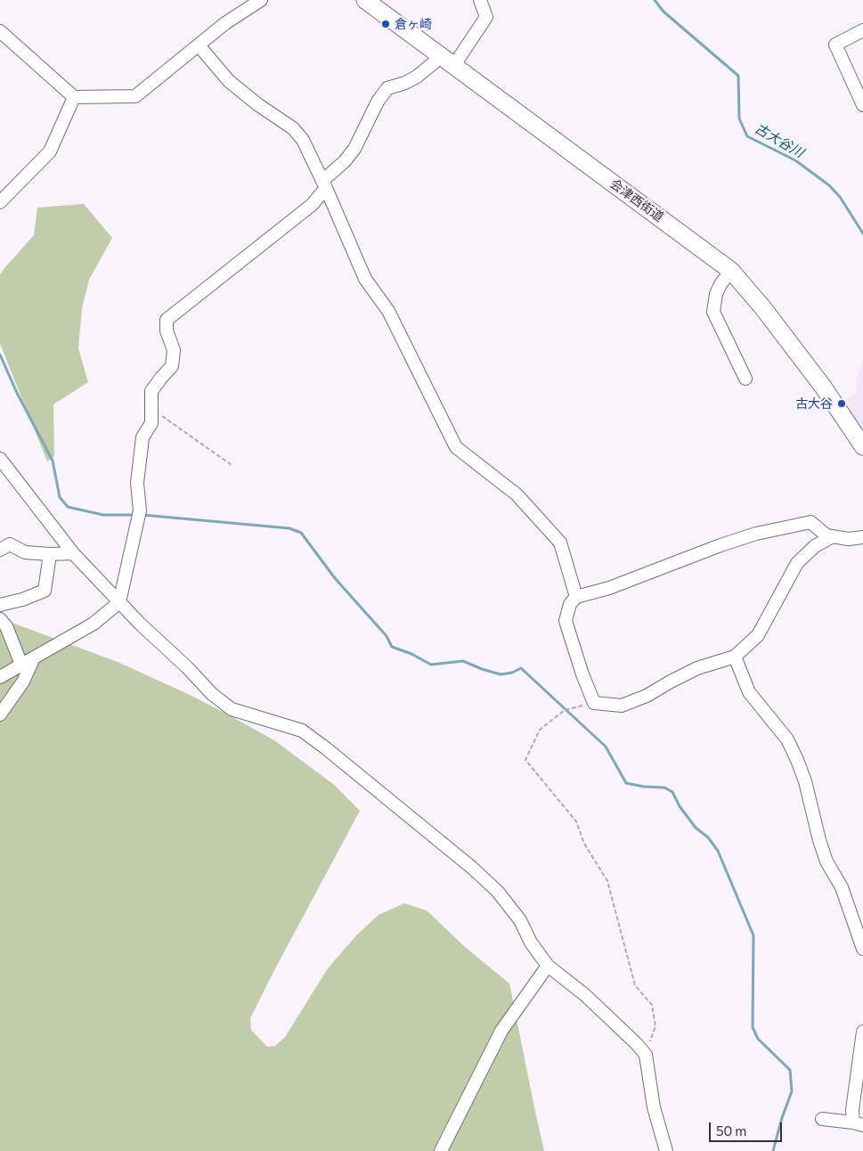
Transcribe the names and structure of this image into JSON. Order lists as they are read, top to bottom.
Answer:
{
  "streets": {
    "highway": ["会津西街道"]
  },
  "water": ["古大谷川"],
  "places": ["倉ヶ崎", "古大谷"],
  "scale_bar": "50 m"
}
